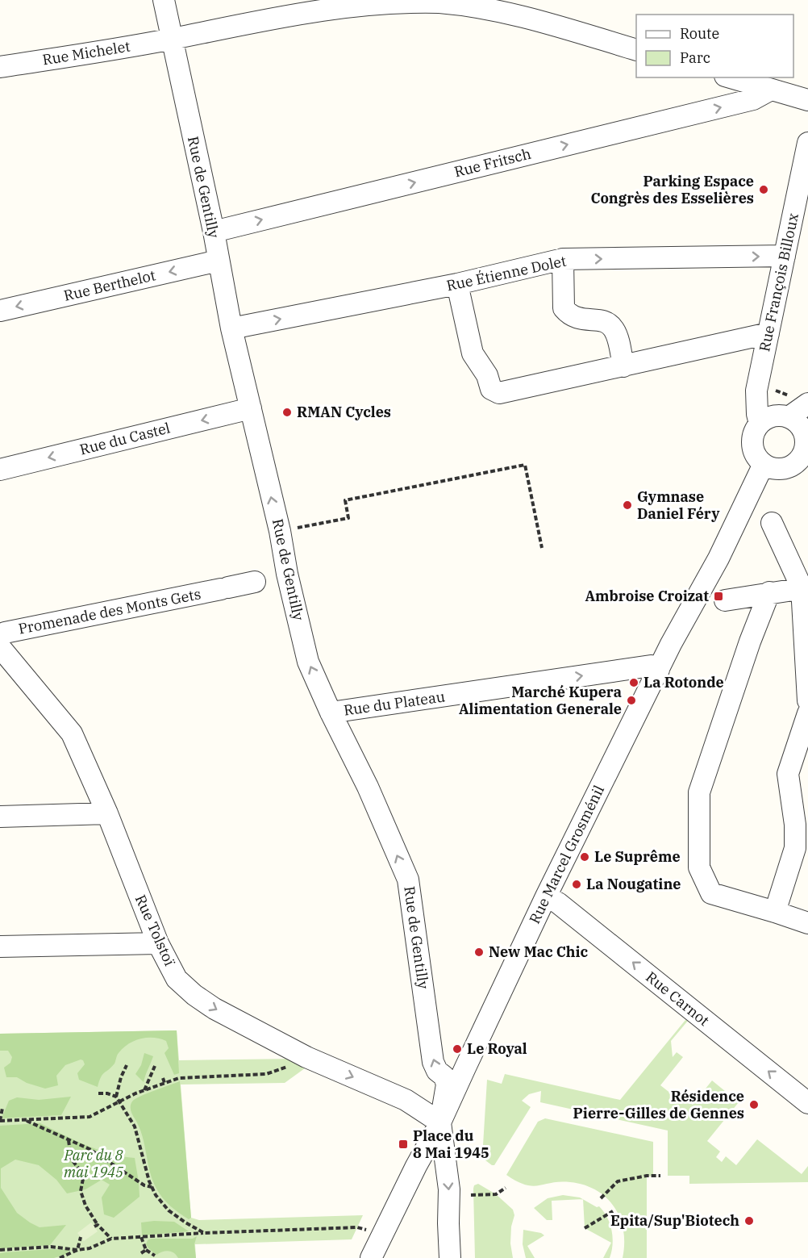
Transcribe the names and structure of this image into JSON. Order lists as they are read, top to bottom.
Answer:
{
  "streets": {
    "street": [
      "Rue Michelet",
      "Rue Fritsch",
      "Rue de Gentilly",
      "Rue Étienne Dolet",
      "Rue François Billoux",
      "Rue Berthelot",
      "Rue du Castel",
      "Promenade des Monts Gets",
      "Rue du Plateau",
      "Rue Marcel Grosménil",
      "Rue Tolstoï",
      "Rue Carnot"
    ]
  },
  "crossings": [
    ["Rue Michelet", "Rue de Gentilly"],
    ["Rue Fritsch", "Rue de Gentilly"],
    ["Rue de Gentilly", "Rue Étienne Dolet"],
    ["Rue de Gentilly", "Rue Berthelot"],
    ["Rue de Gentilly", "Rue du Castel"],
    ["Rue de Gentilly", "Rue du Plateau"],
    ["Rue de Gentilly", "Rue Marcel Grosménil"],
    ["Rue de Gentilly", "Rue Tolstoï"],
    ["Rue Étienne Dolet", "Rue François Billoux"],
    ["Rue François Billoux", "Rue Marcel Grosménil"],
    ["Rue du Plateau", "Rue Marcel Grosménil"],
    ["Rue Marcel Grosménil", "Rue Tolstoï"],
    ["Rue Marcel Grosménil", "Rue Carnot"]
  ],
  "one_way": [
    "Rue Fritsch",
    "Rue de Gentilly",
    "Rue Berthelot",
    "Rue du Castel",
    "Rue du Plateau",
    "Rue Tolstoï",
    "Rue Carnot"
  ],
  "parks": ["Parc du 8 mai 1945"],
  "places": {
    "other": [
      "Parking Espace Congrès des Esselières",
      "RMAN Cycles",
      "Gymnase Daniel Féry",
      "La Rotonde",
      "Marché Kupera Alimentation Generale",
      "Le Suprême",
      "La Nougatine",
      "New Mac Chic",
      "Le Royal",
      "Résidence Pierre-Gilles de Gennes",
      "Epita/Sup'Biotech"
    ],
    "transit": ["Ambroise Croizat", "Place du 8 Mai 1945"]
  },
  "legend": ["Route", "Parc"]
}
